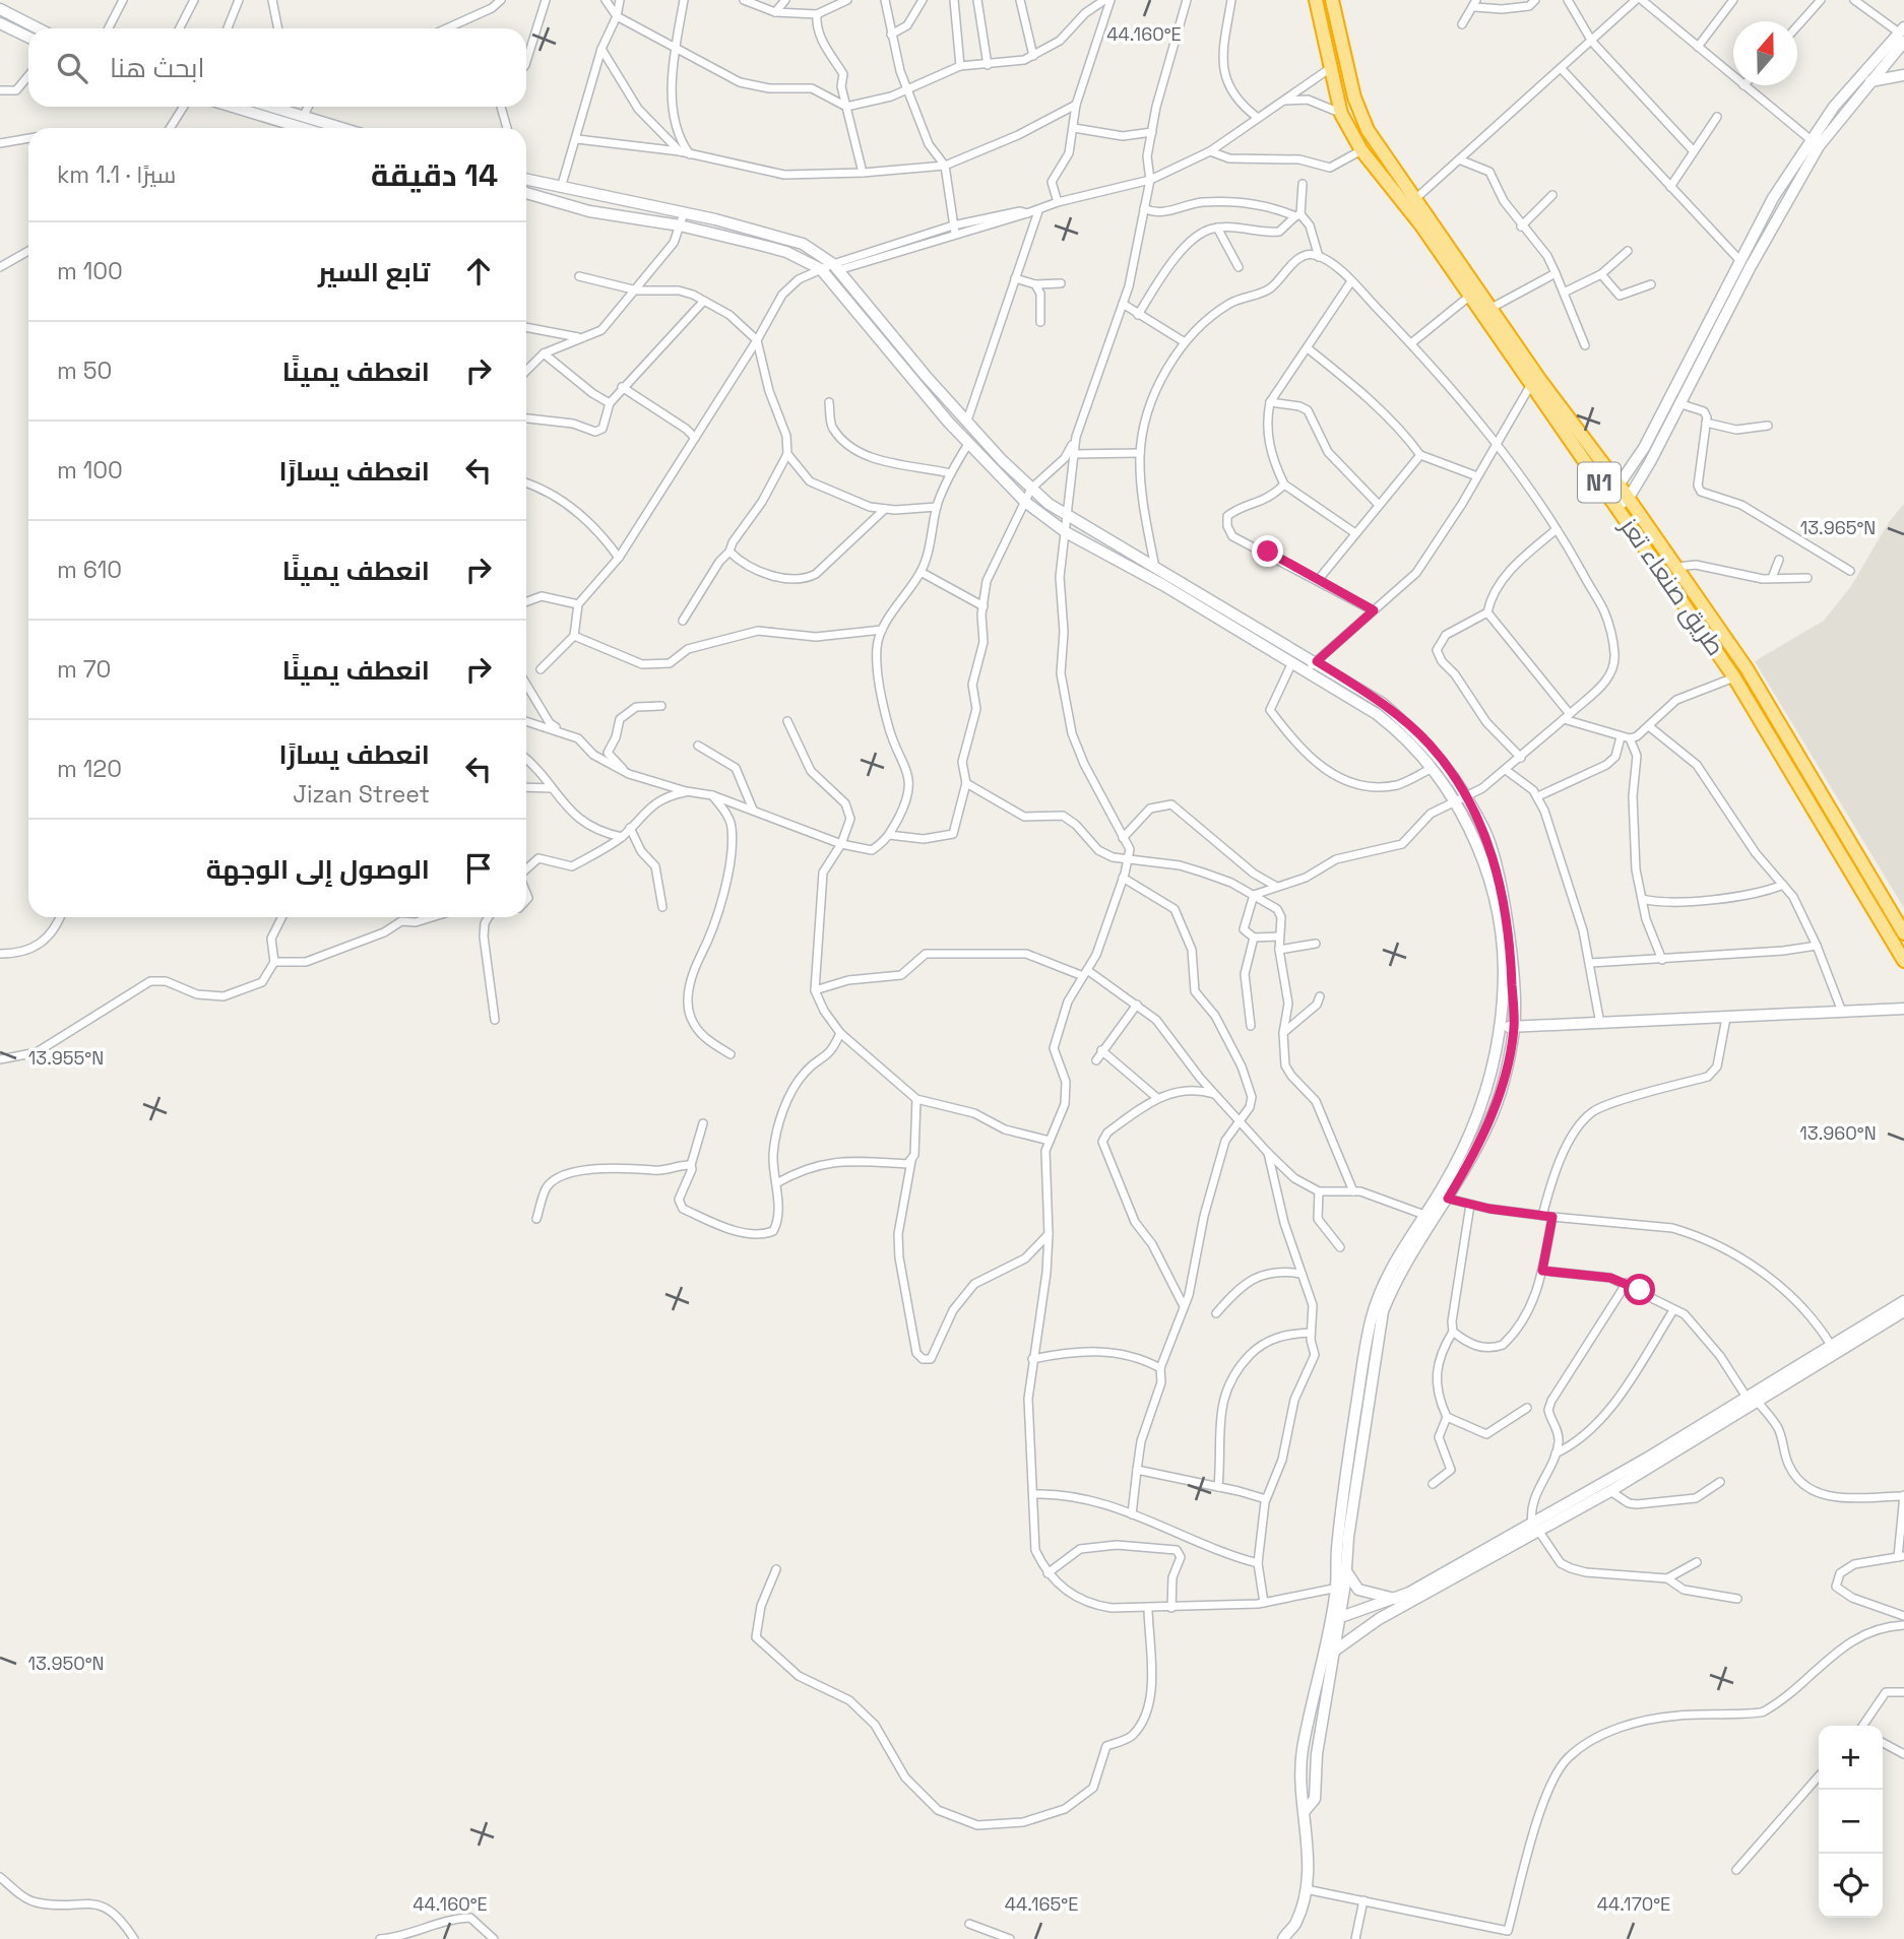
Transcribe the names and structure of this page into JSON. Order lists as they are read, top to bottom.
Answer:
{
  "streets": {
    "highway": ["N1", "طريق صنعاء تعز"]
  },
  "north": "top",
  "page": {
    "search": "ابحث هنا",
    "heading": ["14 دقيقة", "سيرًا · 1.1 km"],
    "list": [
      ["تابع السير", "100 m"],
      ["انعطف يمينًا", "50 m"],
      ["انعطف يسارًا", "100 m"],
      ["انعطف يمينًا", "610 m"],
      ["انعطف يمينًا", "70 m"],
      ["انعطف يسارًا", "Jizan Street", "120 m"],
      "الوصول إلى الوجهة"
    ],
    "map_buttons": ["+", "−"]
  },
  "coordinates": [
    "44.160°E",
    "13.965°N",
    "13.955°N",
    "13.960°N",
    "13.950°N",
    "44.165°E",
    "44.170°E"
  ]
}
